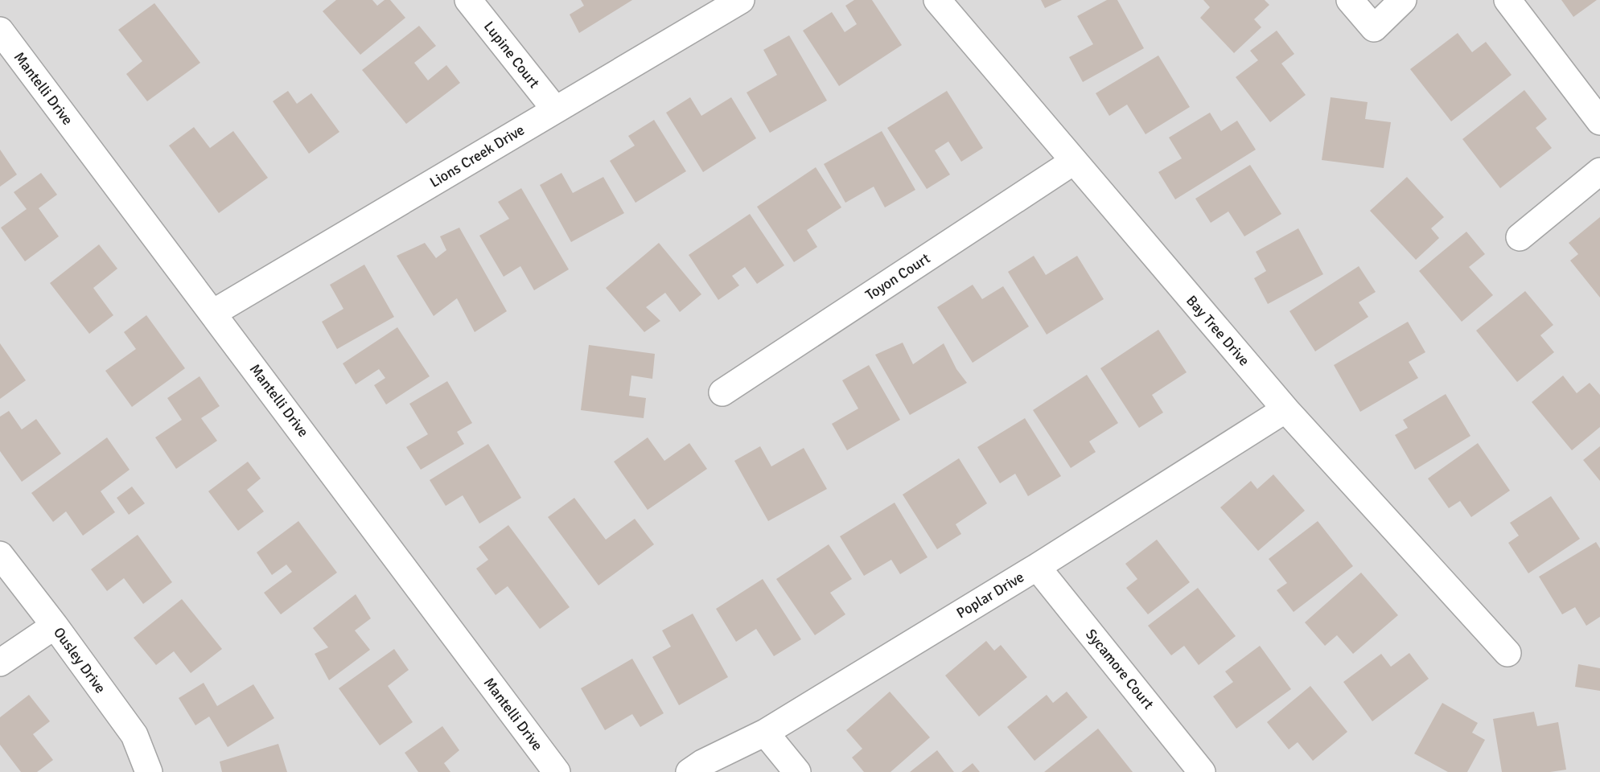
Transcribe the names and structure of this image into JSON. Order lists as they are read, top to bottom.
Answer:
{
  "streets": {
    "street": [
      "Lupine Court",
      "Mantelli Drive",
      "Lions Creek Drive",
      "Toyon Court",
      "Bay Tree Drive",
      "Poplar Drive",
      "Ousley Drive",
      "Sycamore Court"
    ]
  },
  "crossings": [
    ["Lupine Court", "Lions Creek Drive"],
    ["Mantelli Drive", "Lions Creek Drive"],
    ["Toyon Court", "Bay Tree Drive"],
    ["Bay Tree Drive", "Poplar Drive"],
    ["Poplar Drive", "Sycamore Court"]
  ]
}
